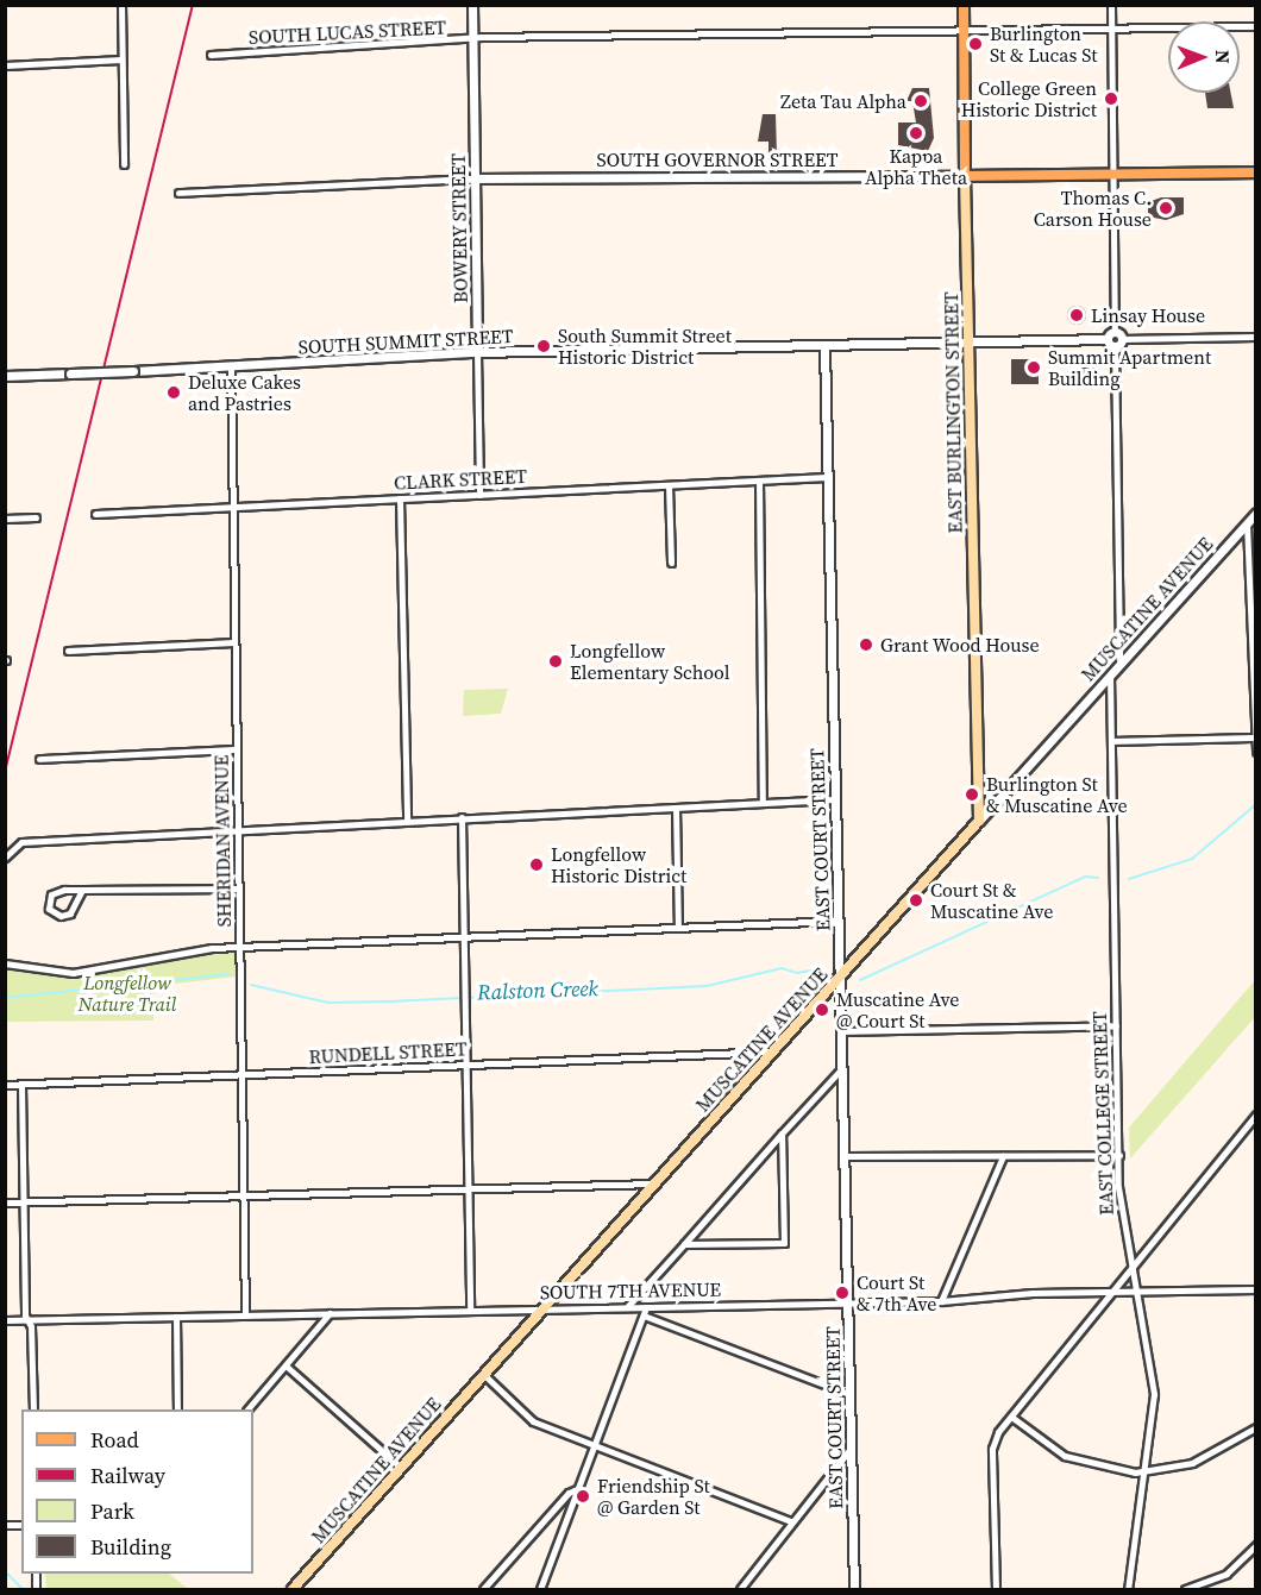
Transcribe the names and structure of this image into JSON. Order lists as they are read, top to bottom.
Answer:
{
  "streets": {
    "main road": ["SOUTH GOVERNOR STREET", "EAST BURLINGTON STREET", "MUSCATINE AVENUE"],
    "street": [
      "SOUTH LUCAS STREET",
      "BOWERY STREET",
      "SOUTH SUMMIT STREET",
      "CLARK STREET",
      "EAST COURT STREET",
      "SHERIDAN AVENUE",
      "RUNDELL STREET",
      "EAST COLLEGE STREET",
      "SOUTH 7TH AVENUE"
    ]
  },
  "crossings": [
    ["SOUTH LUCAS STREET", "BOWERY STREET"],
    ["SOUTH LUCAS STREET", "EAST BURLINGTON STREET"],
    ["SOUTH GOVERNOR STREET", "BOWERY STREET"],
    ["SOUTH GOVERNOR STREET", "EAST BURLINGTON STREET"],
    ["BOWERY STREET", "SOUTH SUMMIT STREET"],
    ["BOWERY STREET", "CLARK STREET"],
    ["SOUTH SUMMIT STREET", "EAST BURLINGTON STREET"],
    ["SOUTH SUMMIT STREET", "EAST COURT STREET"],
    ["SOUTH SUMMIT STREET", "SHERIDAN AVENUE"],
    ["EAST BURLINGTON STREET", "MUSCATINE AVENUE"],
    ["CLARK STREET", "EAST COURT STREET"],
    ["CLARK STREET", "SHERIDAN AVENUE"],
    ["MUSCATINE AVENUE", "EAST COURT STREET"],
    ["MUSCATINE AVENUE", "RUNDELL STREET"],
    ["MUSCATINE AVENUE", "EAST COLLEGE STREET"],
    ["MUSCATINE AVENUE", "SOUTH 7TH AVENUE"],
    ["EAST COURT STREET", "SOUTH 7TH AVENUE"],
    ["SHERIDAN AVENUE", "RUNDELL STREET"],
    ["SHERIDAN AVENUE", "SOUTH 7TH AVENUE"],
    ["EAST COLLEGE STREET", "SOUTH 7TH AVENUE"]
  ],
  "water": ["Ralston Creek"],
  "parks": ["Longfellow Nature Trail"],
  "places": [
    "Burlington St & Lucas St",
    "College Green Historic District",
    "Zeta Tau Alpha",
    "Kappa Alpha Theta",
    "Thomas C. Carson House",
    "Linsay House",
    "South Summit Street Historic District",
    "Summit Apartment Building",
    "Deluxe Cakes and Pastries",
    "Grant Wood House",
    "Longfellow Elementary School",
    "Burlington St & Muscatine Ave",
    "Longfellow Historic District",
    "Court St & Muscatine Ave",
    "Muscatine Ave @ Court St",
    "Court St & 7th Ave",
    "Friendship St @ Garden St"
  ],
  "legend": [
    "Road",
    "Railway",
    "Park",
    "Building"
  ],
  "north": "right"
}
